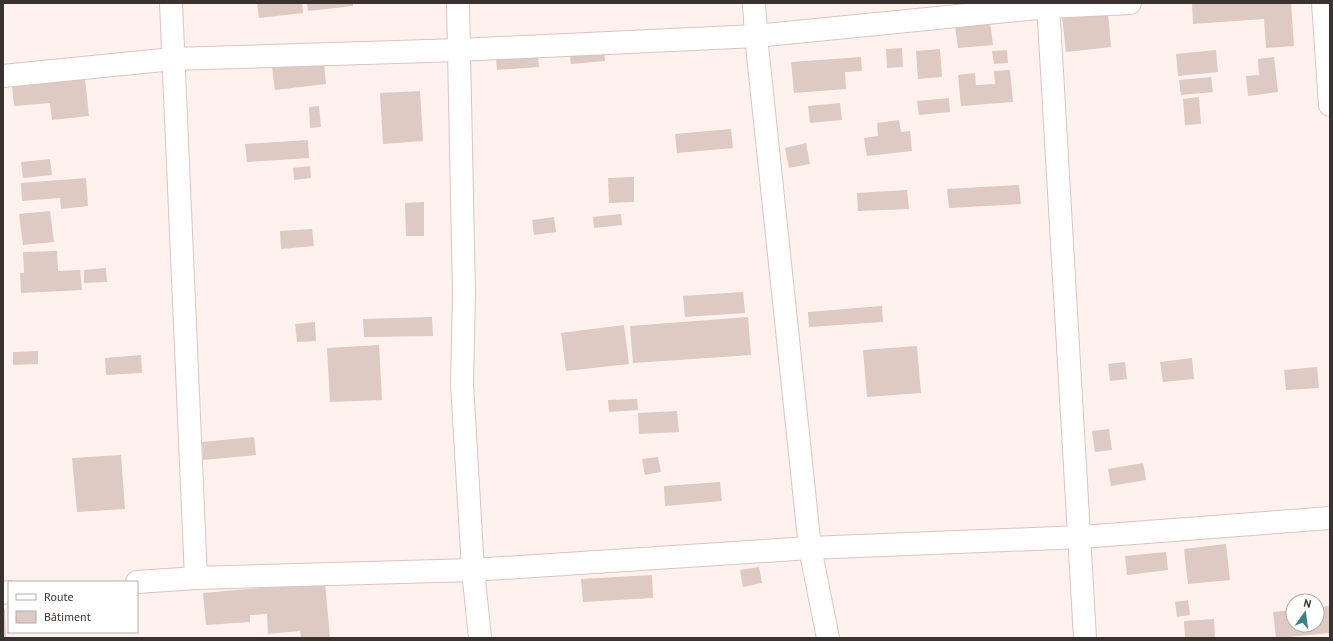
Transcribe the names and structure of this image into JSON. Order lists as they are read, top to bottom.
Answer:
{
  "legend": ["Route", "Bâtiment"],
  "north": "top"
}
